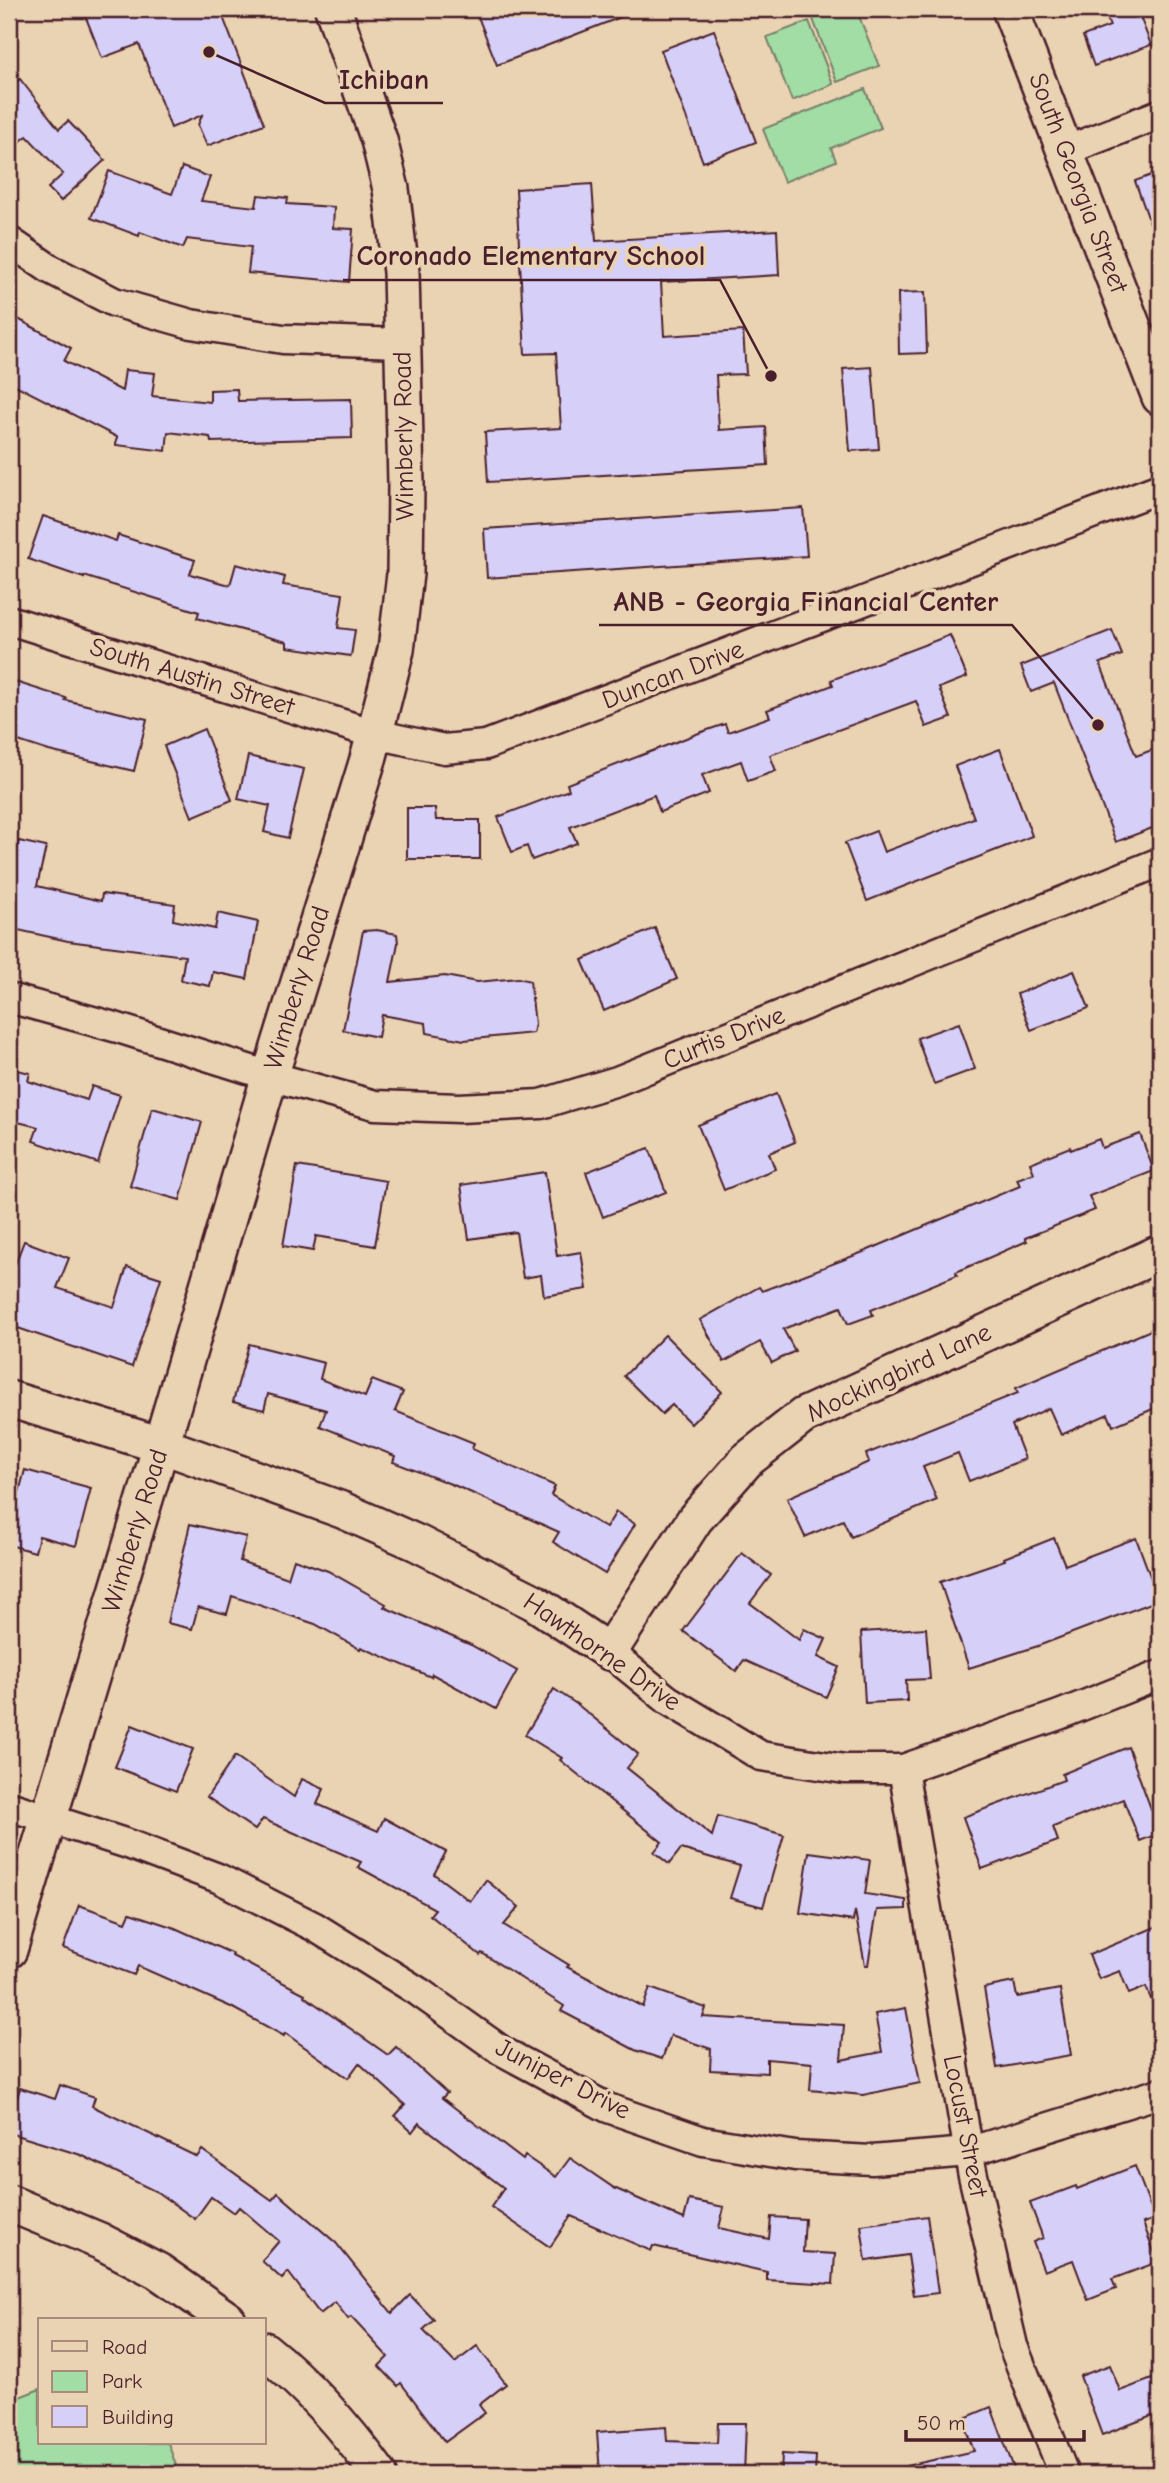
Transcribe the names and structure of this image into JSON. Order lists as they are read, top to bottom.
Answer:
{
  "streets": {
    "main road": [
      "South Georgia Street",
      "Wimberly Road",
      "Mockingbird Lane",
      "Hawthorne Drive"
    ],
    "street": [
      "Duncan Drive",
      "South Austin Street",
      "Curtis Drive",
      "Juniper Drive",
      "Locust Street"
    ]
  },
  "crossings": [
    ["Wimberly Road", "Duncan Drive"],
    ["Wimberly Road", "South Austin Street"],
    ["Wimberly Road", "Curtis Drive"],
    ["Wimberly Road", "Hawthorne Drive"],
    ["Wimberly Road", "Juniper Drive"],
    ["Duncan Drive", "South Austin Street"],
    ["Mockingbird Lane", "Hawthorne Drive"],
    ["Hawthorne Drive", "Locust Street"],
    ["Juniper Drive", "Locust Street"]
  ],
  "places": ["Ichiban", "Coronado Elementary School", "ANB - Georgia Financial Center"],
  "legend": ["Road", "Park", "Building"],
  "scale_bar": "50 m"
}
